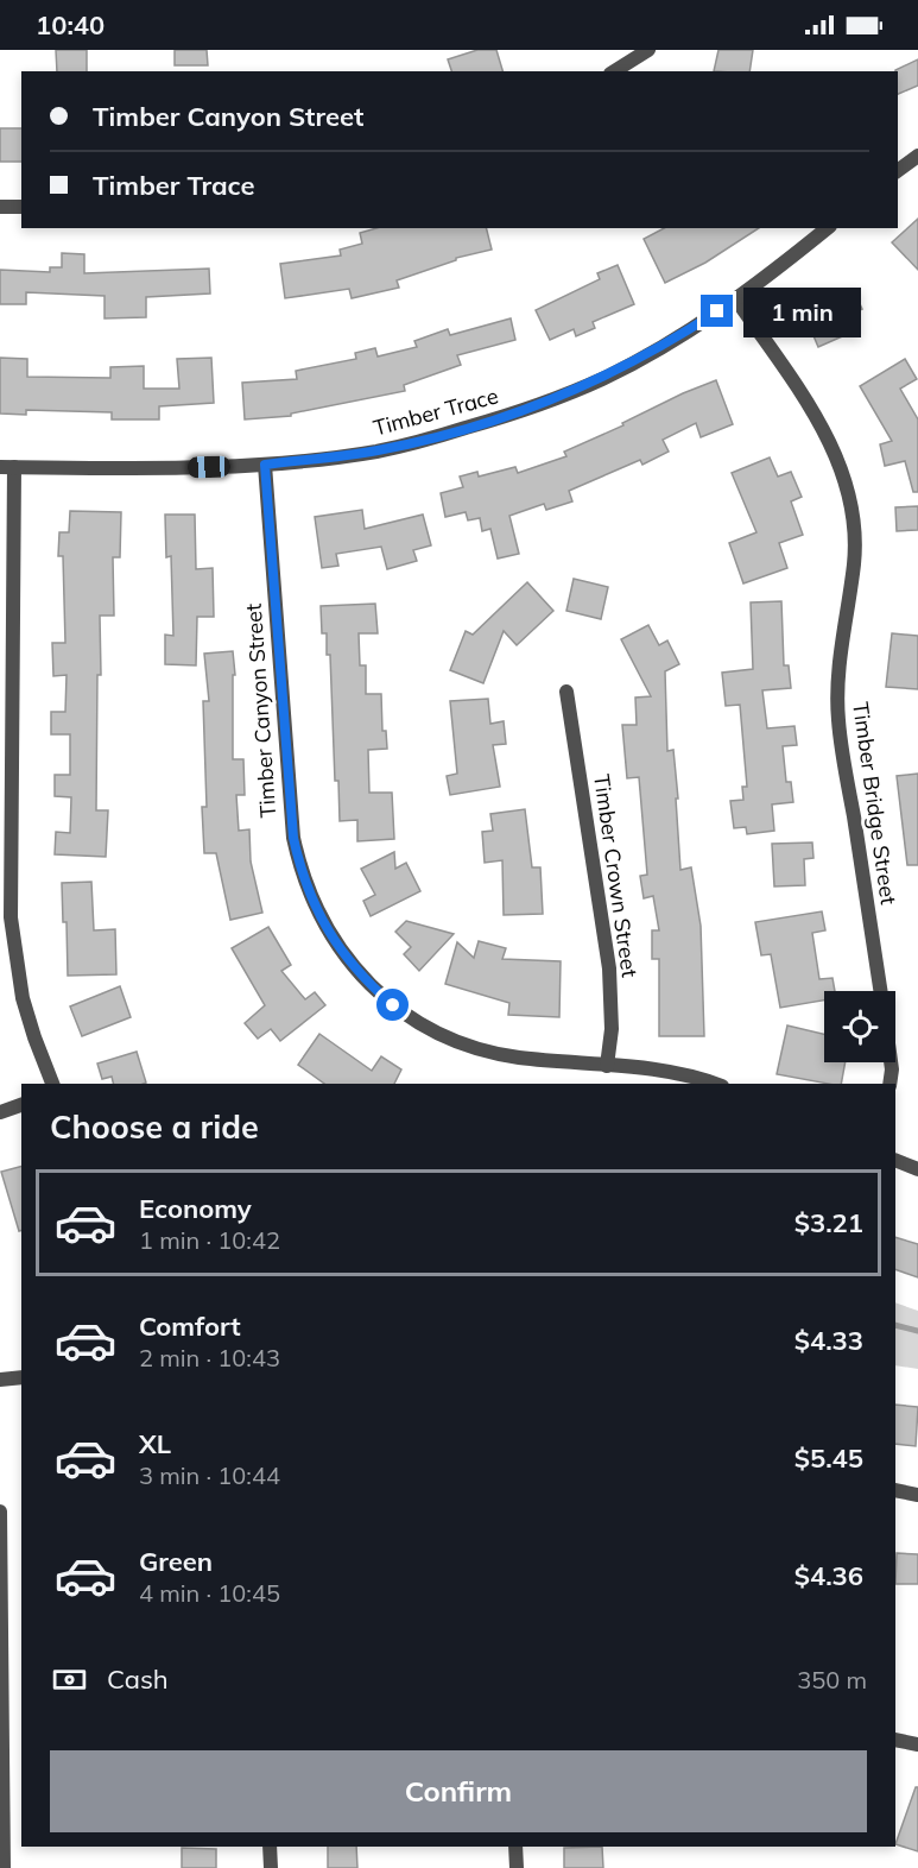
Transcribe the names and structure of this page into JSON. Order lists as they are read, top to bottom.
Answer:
{
  "streets": {
    "street": [
      "Timber Trace",
      "Timber Canyon Street",
      "Timber Bridge Street",
      "Timber Crown Street"
    ]
  },
  "crossings": [
    ["Timber Trace", "Timber Canyon Street"],
    ["Timber Trace", "Timber Bridge Street"],
    ["Timber Canyon Street", "Timber Crown Street"]
  ],
  "page": {
    "status": "10:40",
    "banner": ["Timber Canyon Street", "Timber Trace"],
    "bubble": "1 min",
    "heading": "Choose a ride",
    "list": [
      {
        "name": "Economy",
        "note": "1 min · 10:42",
        "value": "$3.21"
      },
      {
        "name": "Comfort",
        "note": "2 min · 10:43",
        "value": "$4.33"
      },
      {
        "name": "XL",
        "note": "3 min · 10:44",
        "value": "$5.45"
      },
      {
        "name": "Green",
        "note": "4 min · 10:45",
        "value": "$4.36"
      }
    ],
    "pay": ["Cash", "350 m"],
    "buttons": "Confirm"
  }
}
